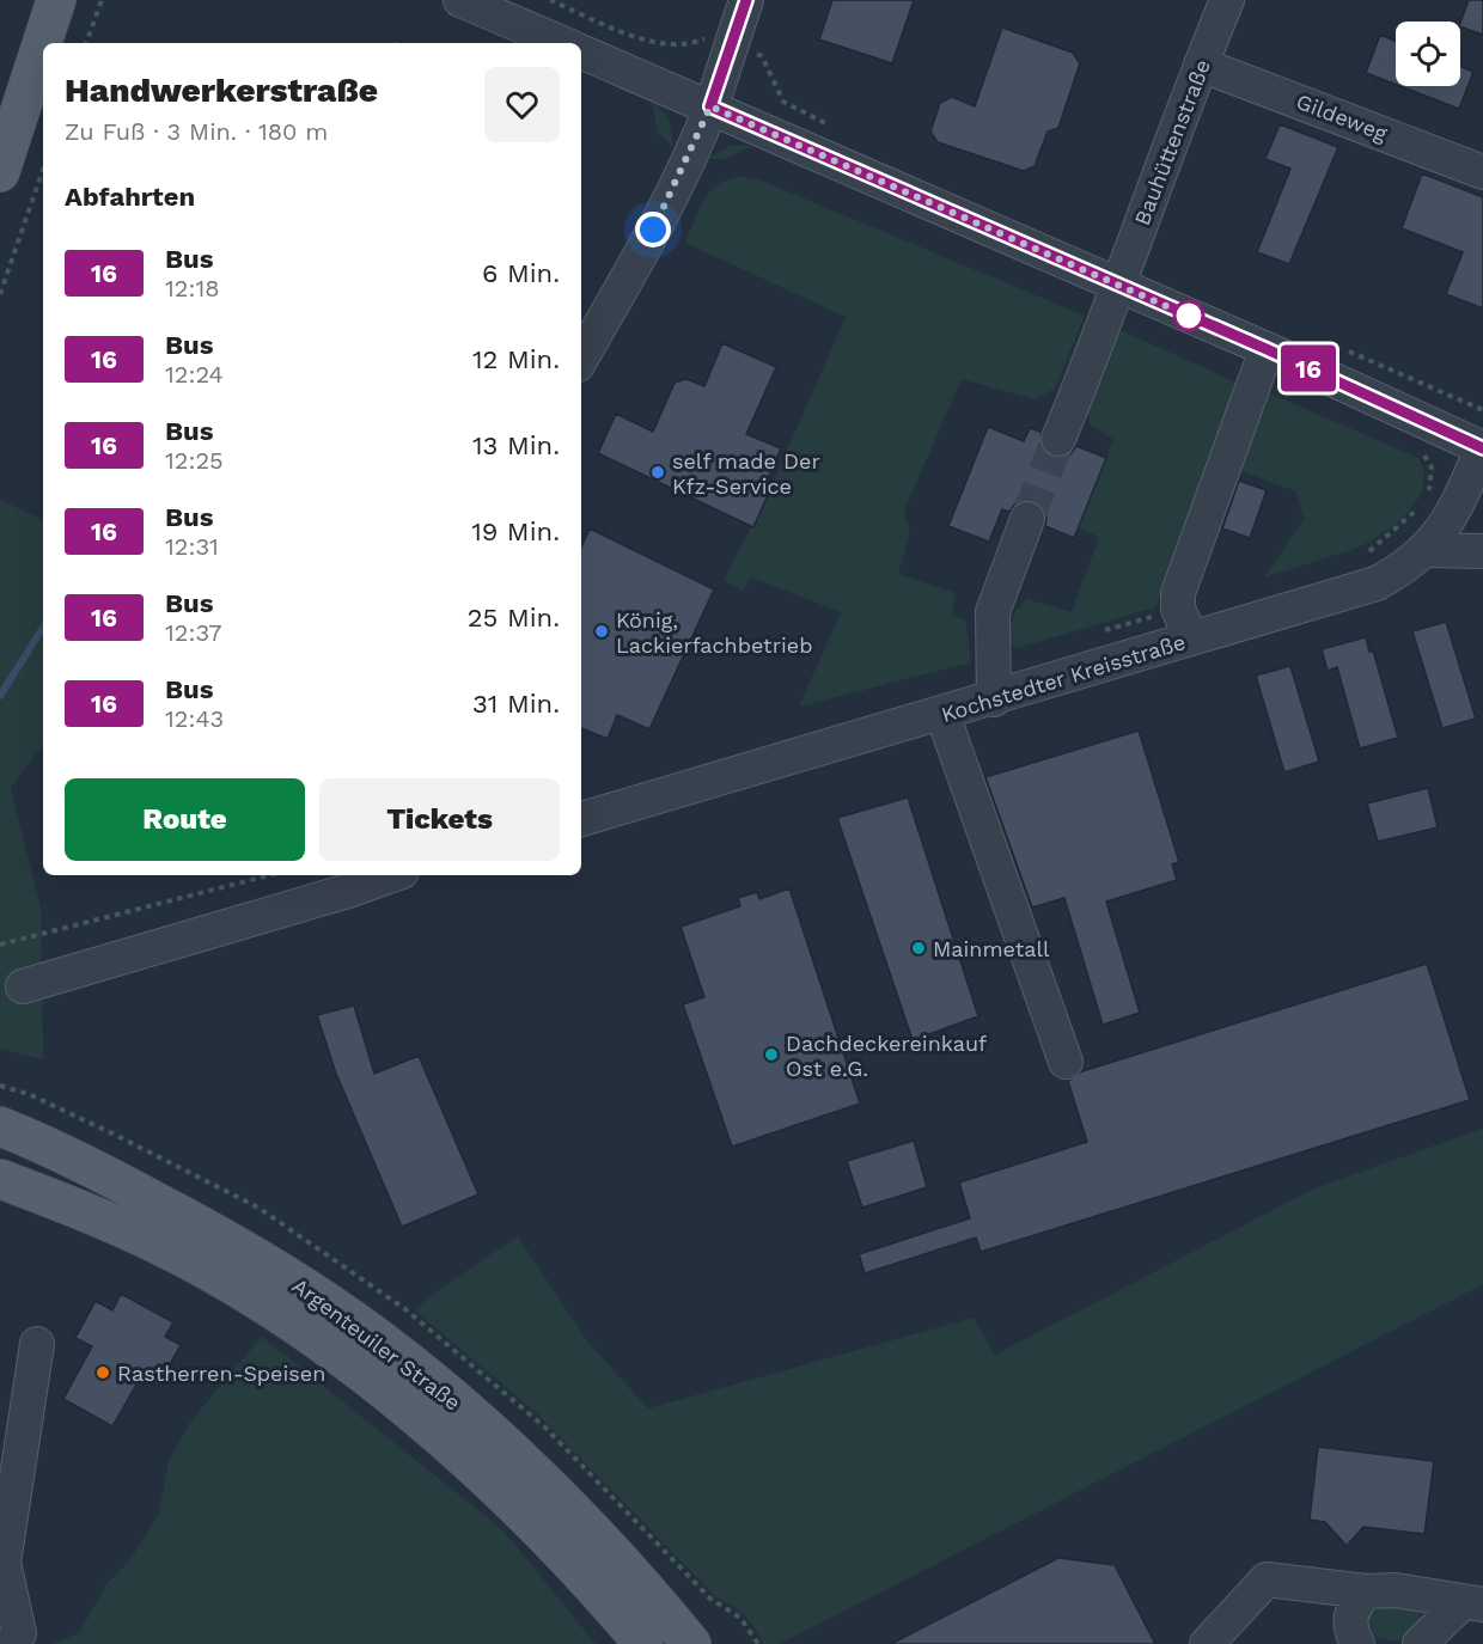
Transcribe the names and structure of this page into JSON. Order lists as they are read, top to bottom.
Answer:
{
  "streets": {
    "main road": ["Argenteuiler Straße"],
    "street": ["Gildeweg", "Bauhüttenstraße", "Kochstedter Kreisstraße"]
  },
  "crossings": [
    ["Gildeweg", "Bauhüttenstraße"]
  ],
  "places": [
    "self made Der Kfz-Service",
    "König, Lackierfachbetrieb",
    "Mainmetall",
    "Dachdeckereinkauf Ost e.G.",
    "Rastherren-Speisen"
  ],
  "lines": ["bus line 16"],
  "page": {
    "on_map": "16",
    "heading": [
      ["Handwerkerstraße", "Zu Fuß · 3 Min. · 180 m"],
      "Abfahrten"
    ],
    "list": [
      {
        "mark": "16",
        "name": "Bus",
        "note": "12:18",
        "value": "6 Min."
      },
      {
        "mark": "16",
        "name": "Bus",
        "note": "12:24",
        "value": "12 Min."
      },
      {
        "mark": "16",
        "name": "Bus",
        "note": "12:25",
        "value": "13 Min."
      },
      {
        "mark": "16",
        "name": "Bus",
        "note": "12:31",
        "value": "19 Min."
      },
      {
        "mark": "16",
        "name": "Bus",
        "note": "12:37",
        "value": "25 Min."
      },
      {
        "mark": "16",
        "name": "Bus",
        "note": "12:43",
        "value": "31 Min."
      }
    ],
    "buttons": ["Route", "Tickets"]
  }
}
